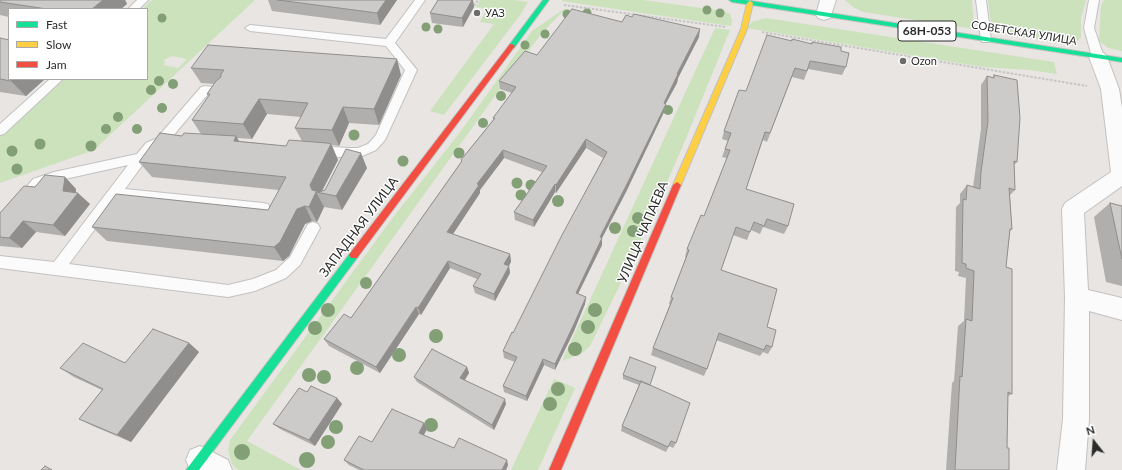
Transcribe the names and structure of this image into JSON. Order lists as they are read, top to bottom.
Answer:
{
  "streets": {
    "street": [
      "68Н-053",
      "СОВЕТСКАЯ УЛИЦА",
      "ЗАПАДНАЯ УЛИЦА",
      "УЛИЦА ЧАПАЕВА"
    ]
  },
  "crossings": [
    ["СОВЕТСКАЯ УЛИЦА", "УЛИЦА ЧАПАЕВА"]
  ],
  "places": ["УАЗ", "Ozon"],
  "legend": ["Fast", "Slow", "Jam"],
  "north": "top"
}
